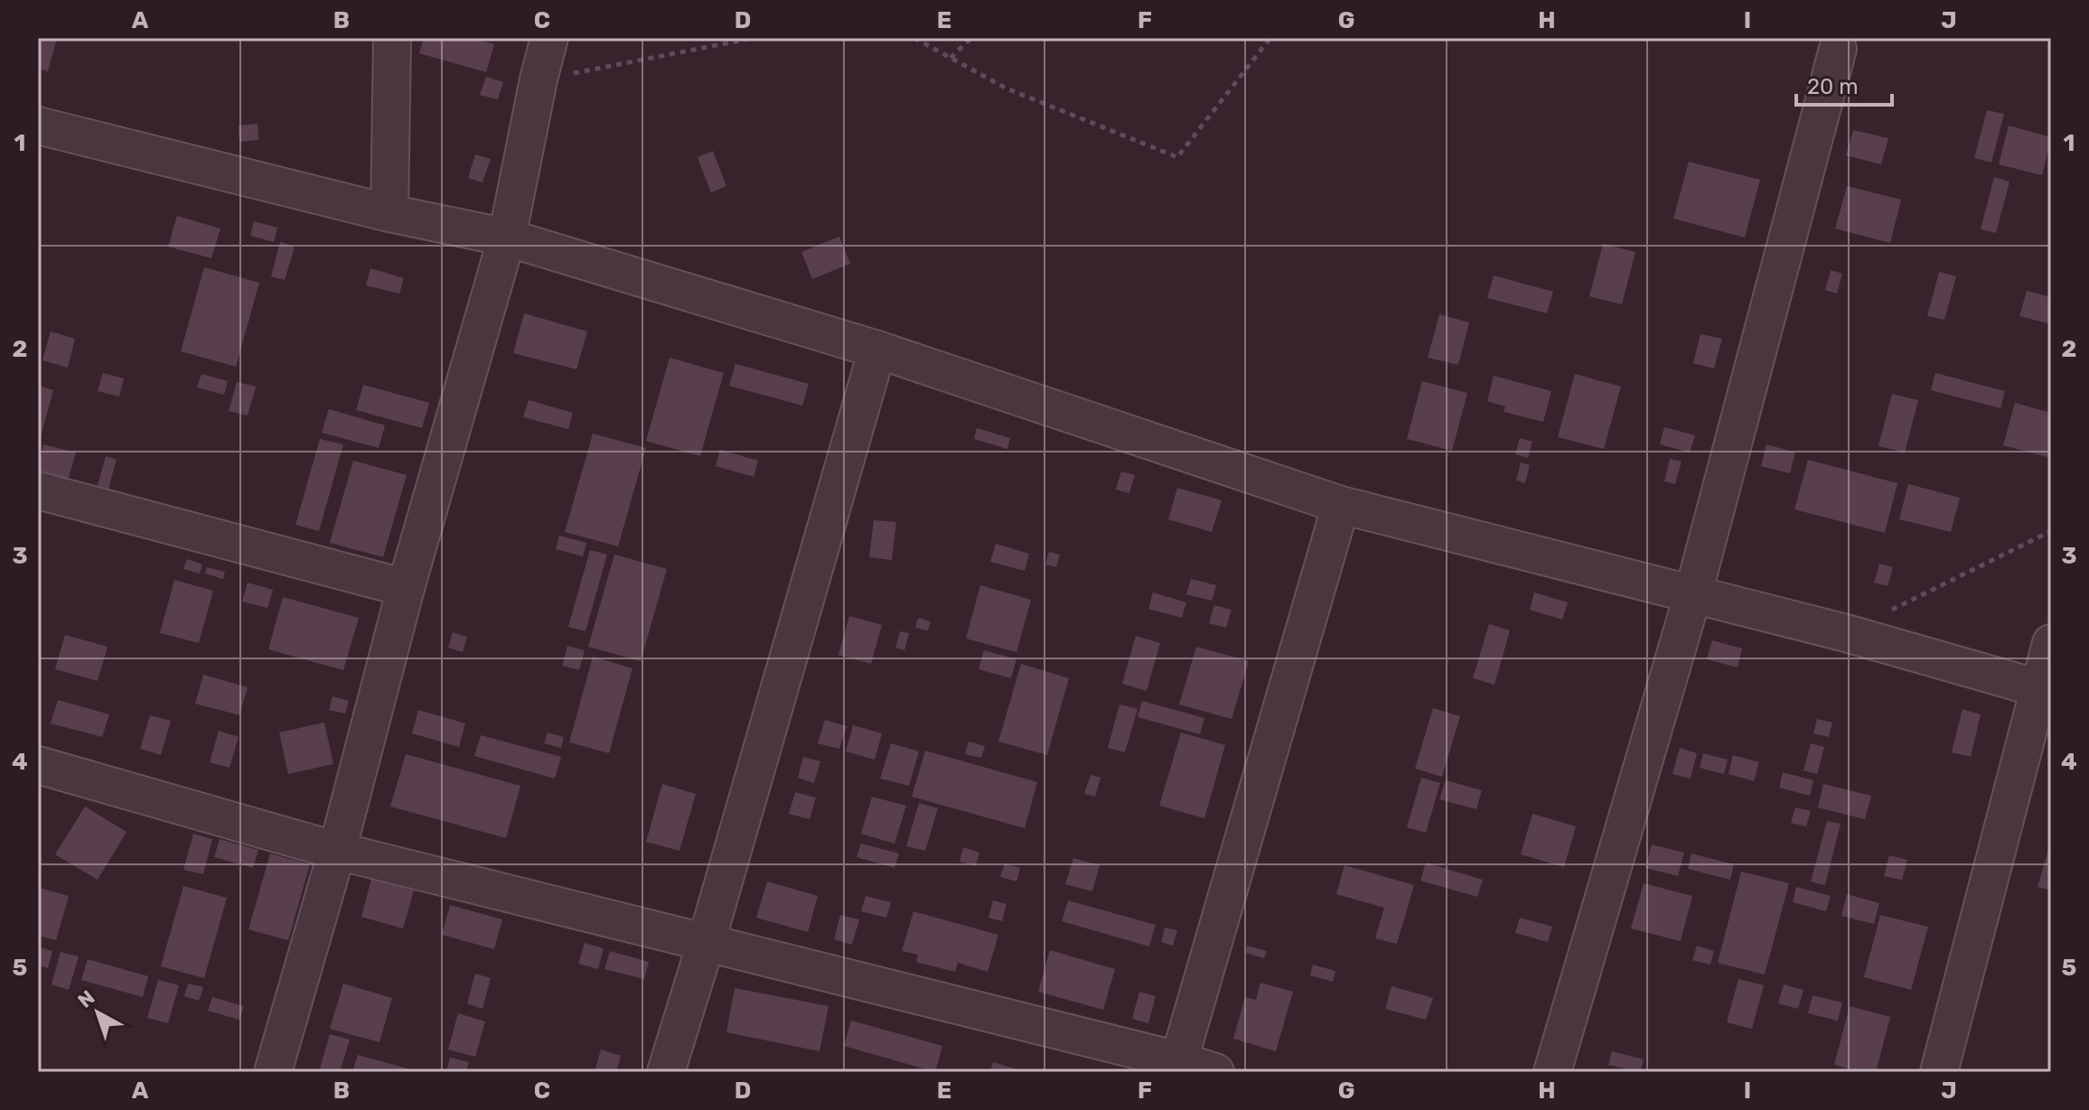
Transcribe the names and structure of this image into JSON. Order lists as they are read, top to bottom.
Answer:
{
  "scale_bar": "20 m",
  "north": "top left",
  "grid": {
    "columns": [
      "A",
      "B",
      "C",
      "D",
      "E",
      "F",
      "G",
      "H",
      "I",
      "J"
    ],
    "rows": [
      "1",
      "2",
      "3",
      "4",
      "5"
    ]
  }
}
